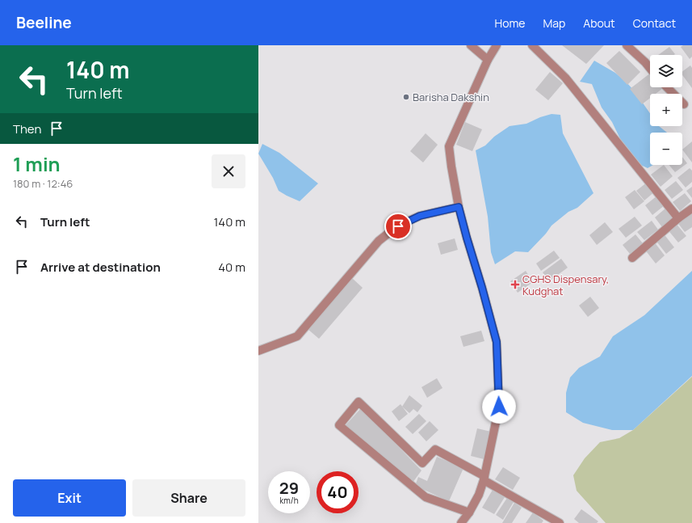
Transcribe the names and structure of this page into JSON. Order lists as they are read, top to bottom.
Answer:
{
  "places": {
    "other": ["Barisha Dakshin"],
    "health": ["CGHS Dispensary, Kudghat"]
  },
  "page": {
    "header": "Beeline",
    "nav": [
      "Home",
      "Map",
      "About",
      "Contact"
    ],
    "turn": ["140 m", "Turn left"],
    "map_buttons": ["+", "−"],
    "then": "Then",
    "heading": ["1 min", "180 m · 12:46"],
    "list": [
      {
        "name": "Turn left",
        "value": "140 m"
      },
      {
        "name": "Arrive at destination",
        "value": "40 m"
      }
    ],
    "speed": "29 km/h",
    "limit": "40",
    "buttons": ["Exit", "Share"]
  }
}
